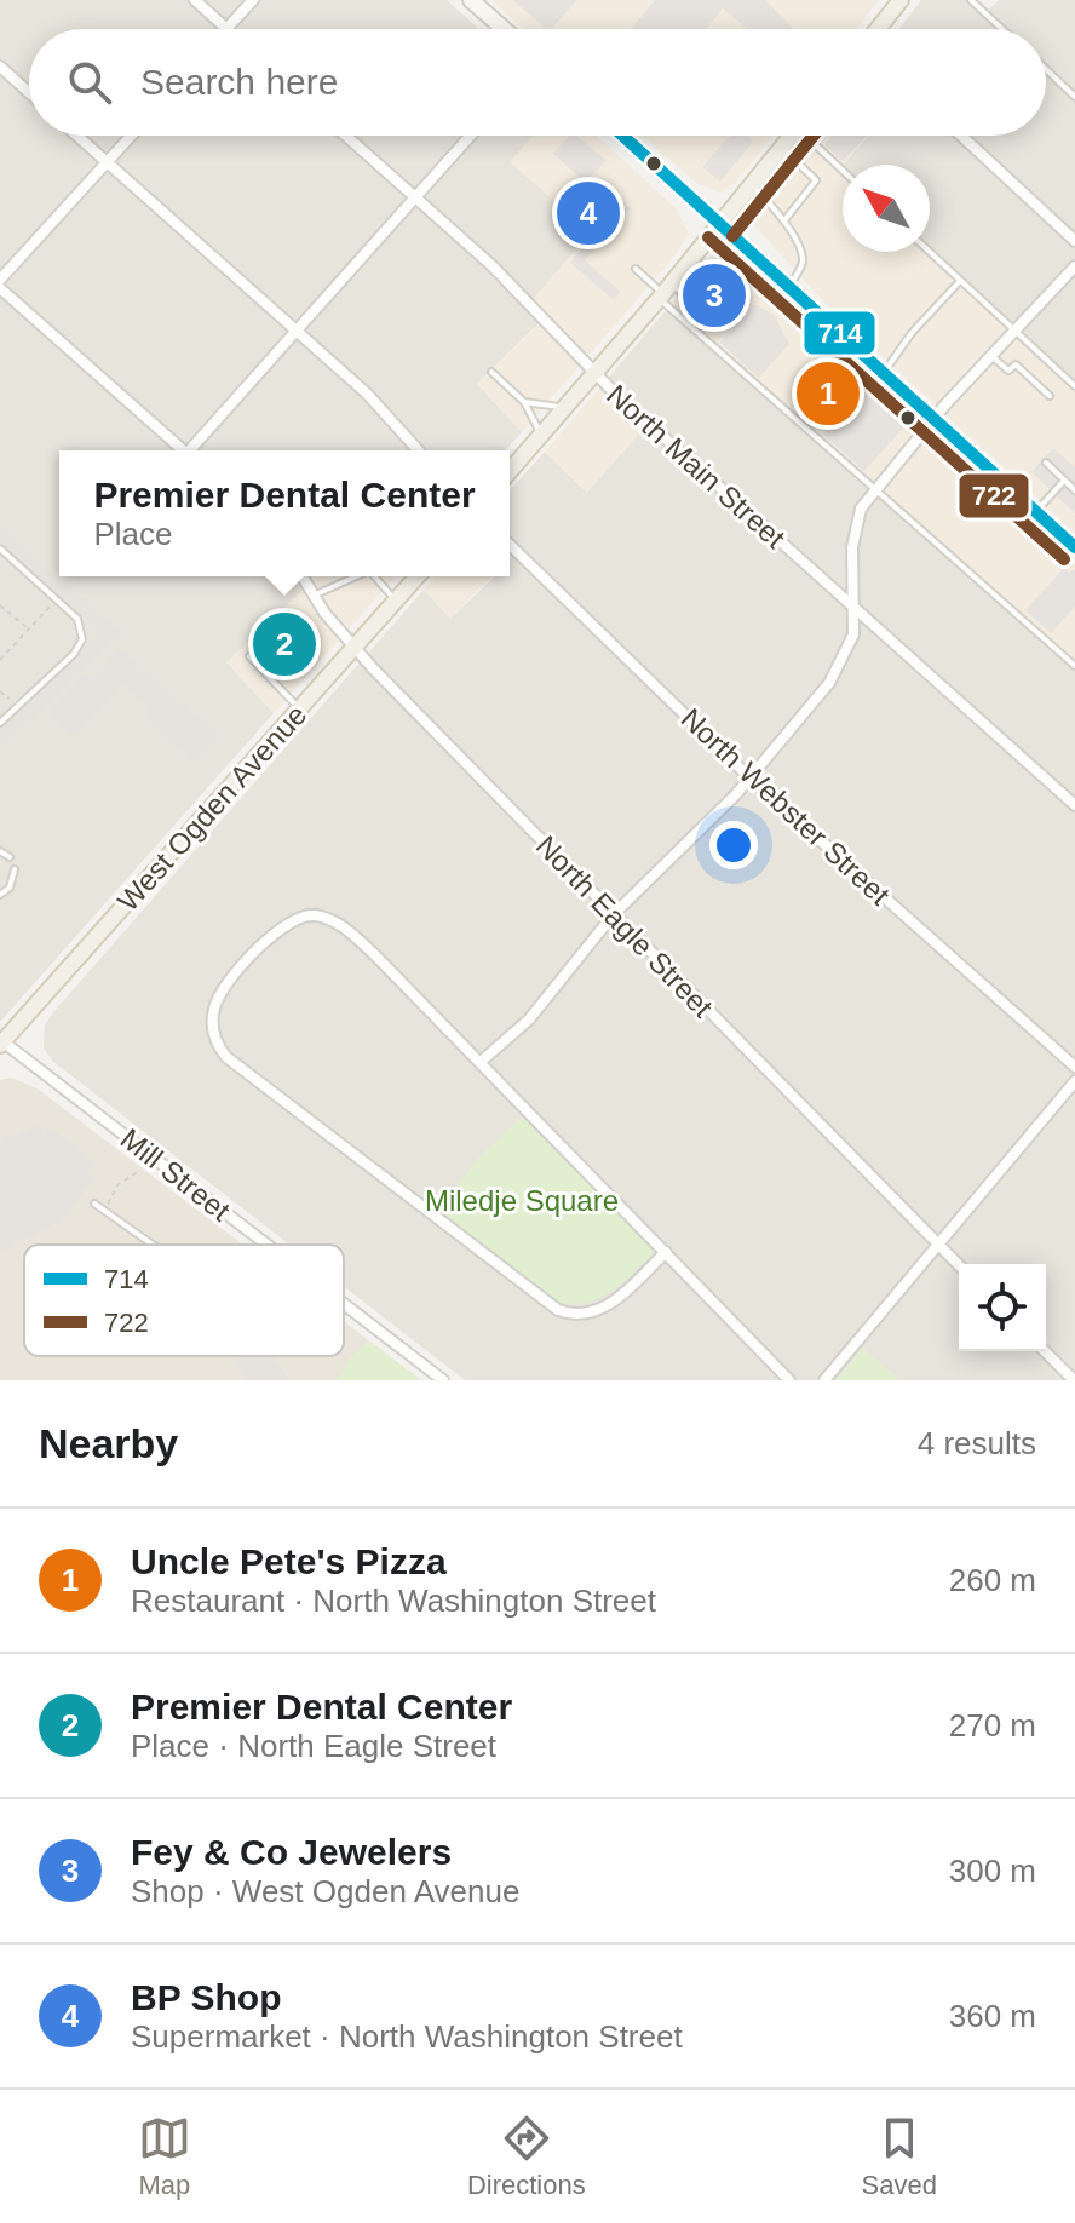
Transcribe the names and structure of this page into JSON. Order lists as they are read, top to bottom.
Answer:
{
  "streets": {
    "main road": ["West Ogden Avenue"],
    "street": [
      "North Main Street",
      "North Webster Street",
      "North Eagle Street",
      "Mill Street"
    ]
  },
  "crossings": [
    ["West Ogden Avenue", "North Eagle Street"],
    ["West Ogden Avenue", "Mill Street"]
  ],
  "parks": ["Miledje Square"],
  "lines": ["transit line 714", "transit line 722"],
  "legend": ["714", "722"],
  "north": "top left",
  "page": {
    "search": "Search here",
    "pins": [
      "4",
      "3",
      "1",
      "2"
    ],
    "popup": ["Premier Dental Center", "Place"],
    "heading": ["Nearby", "4 results"],
    "list": [
      {
        "mark": "1",
        "name": "Uncle Pete's Pizza",
        "note": "Restaurant · North Washington Street",
        "value": "260 m"
      },
      {
        "mark": "2",
        "name": "Premier Dental Center",
        "note": "Place · North Eagle Street",
        "value": "270 m"
      },
      {
        "mark": "3",
        "name": "Fey & Co Jewelers",
        "note": "Shop · West Ogden Avenue",
        "value": "300 m"
      },
      {
        "mark": "4",
        "name": "BP Shop",
        "note": "Supermarket · North Washington Street",
        "value": "360 m"
      }
    ],
    "nav": ["Map", "Directions", "Saved"]
  }
}
